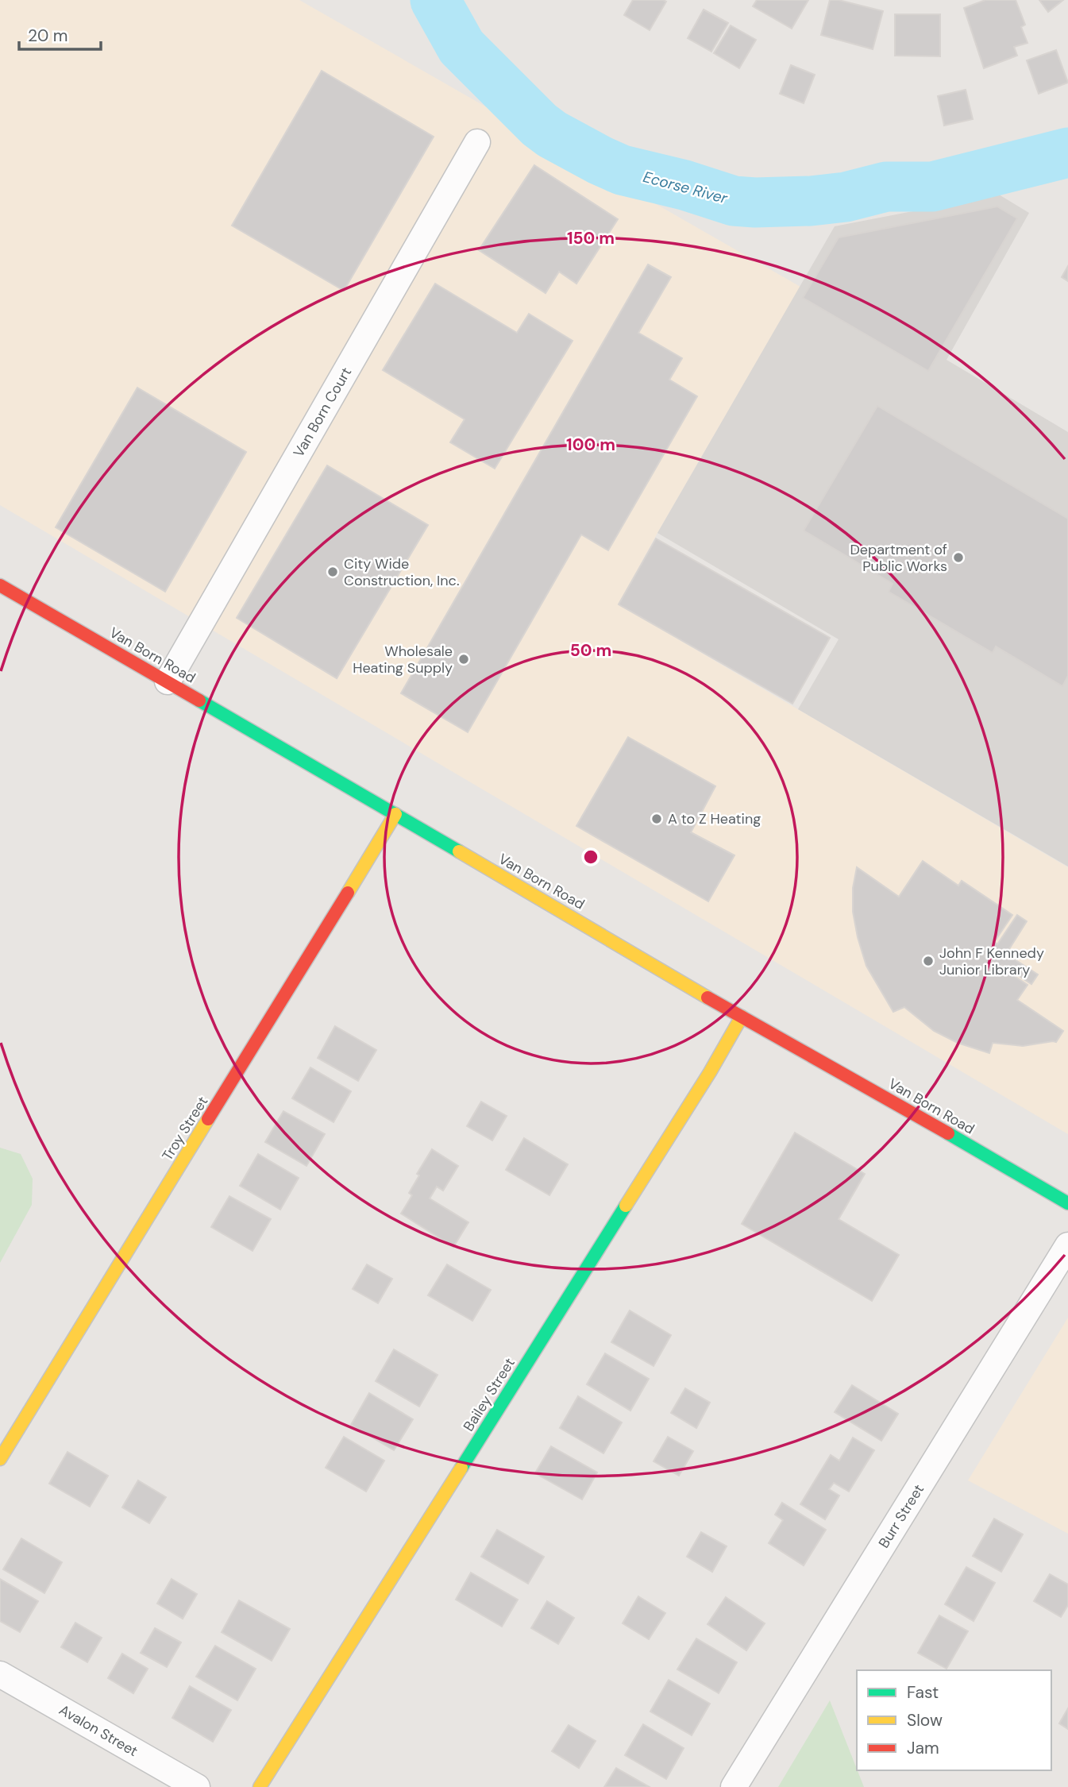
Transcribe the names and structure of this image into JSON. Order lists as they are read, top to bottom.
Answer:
{
  "streets": {
    "street": [
      "Van Born Court",
      "Van Born Road",
      "Troy Street",
      "Bailey Street",
      "Burr Street",
      "Avalon Street"
    ]
  },
  "crossings": [
    ["Van Born Court", "Van Born Road"],
    ["Van Born Road", "Troy Street"],
    ["Van Born Road", "Bailey Street"]
  ],
  "water": ["Ecorse River"],
  "places": [
    "Department of Public Works",
    "City Wide Construction, Inc.",
    "Wholesale Heating Supply",
    "A to Z Heating",
    "John F Kennedy Junior Library"
  ],
  "legend": ["Fast", "Slow", "Jam"],
  "scale_bar": "20 m",
  "rings": ["150 m", "100 m", "50 m"]
}
